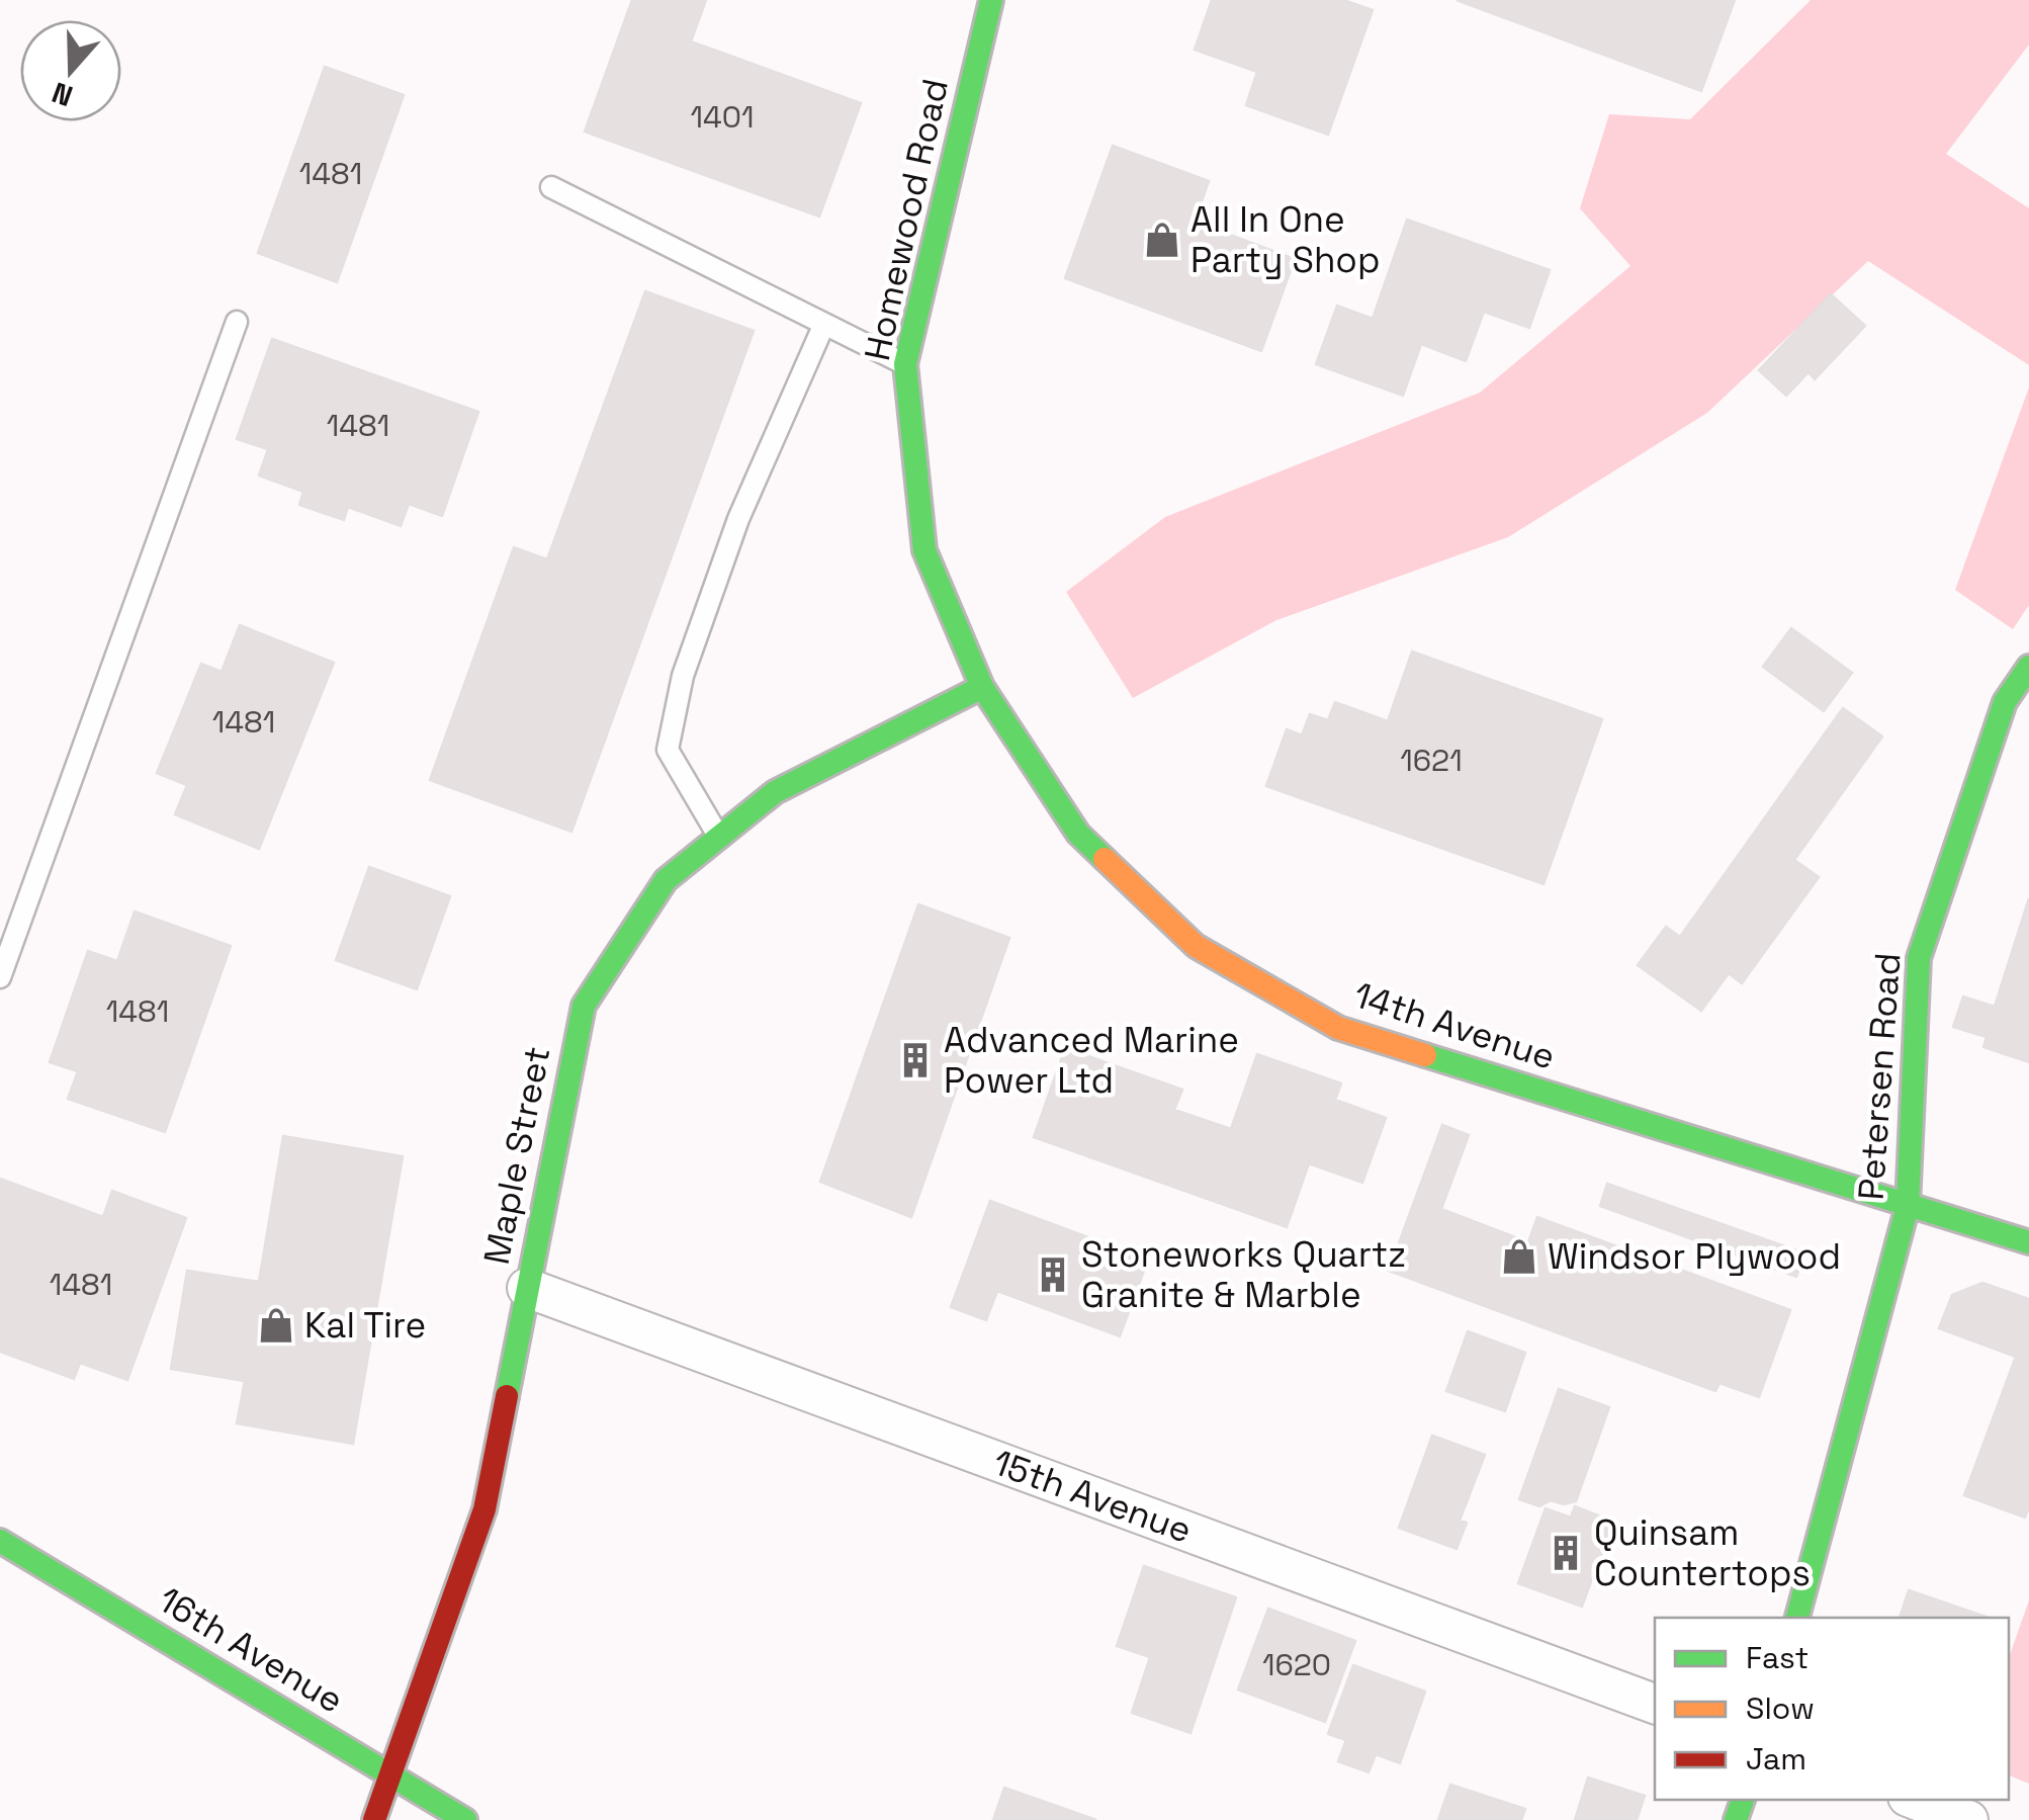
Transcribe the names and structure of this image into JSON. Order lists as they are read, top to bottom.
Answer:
{
  "streets": {
    "street": [
      "Homewood Road",
      "14th Avenue",
      "Petersen Road",
      "Maple Street",
      "15th Avenue",
      "16th Avenue"
    ]
  },
  "crossings": [
    ["Homewood Road", "14th Avenue"],
    ["Homewood Road", "Maple Street"],
    ["14th Avenue", "Petersen Road"],
    ["14th Avenue", "Maple Street"],
    ["Maple Street", "15th Avenue"],
    ["Maple Street", "16th Avenue"]
  ],
  "places": {
    "shop": ["All In One Party Shop", "Windsor Plywood", "Kal Tire"],
    "building": ["Advanced Marine Power Ltd", "Stoneworks Quartz Granite & Marble", "Quinsam Countertops"]
  },
  "house_numbers": [
    "1401",
    "1481",
    "1481",
    "1481",
    "1621",
    "1481",
    "1481",
    "1620"
  ],
  "legend": ["Fast", "Slow", "Jam"],
  "north": "bottom"
}
